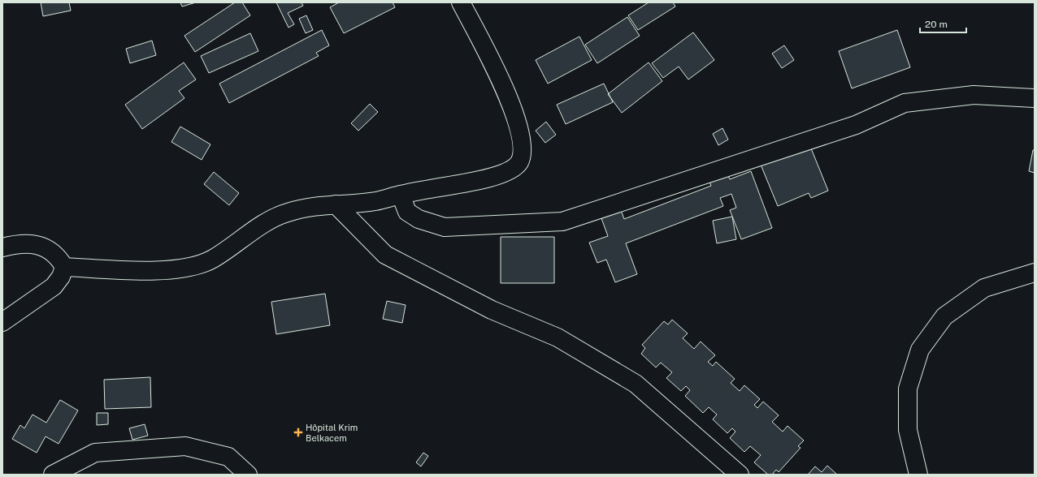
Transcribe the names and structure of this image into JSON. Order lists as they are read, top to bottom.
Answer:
{
  "places": {
    "health": ["Hôpital Krim Belkacem"]
  },
  "scale_bar": "20 m"
}
